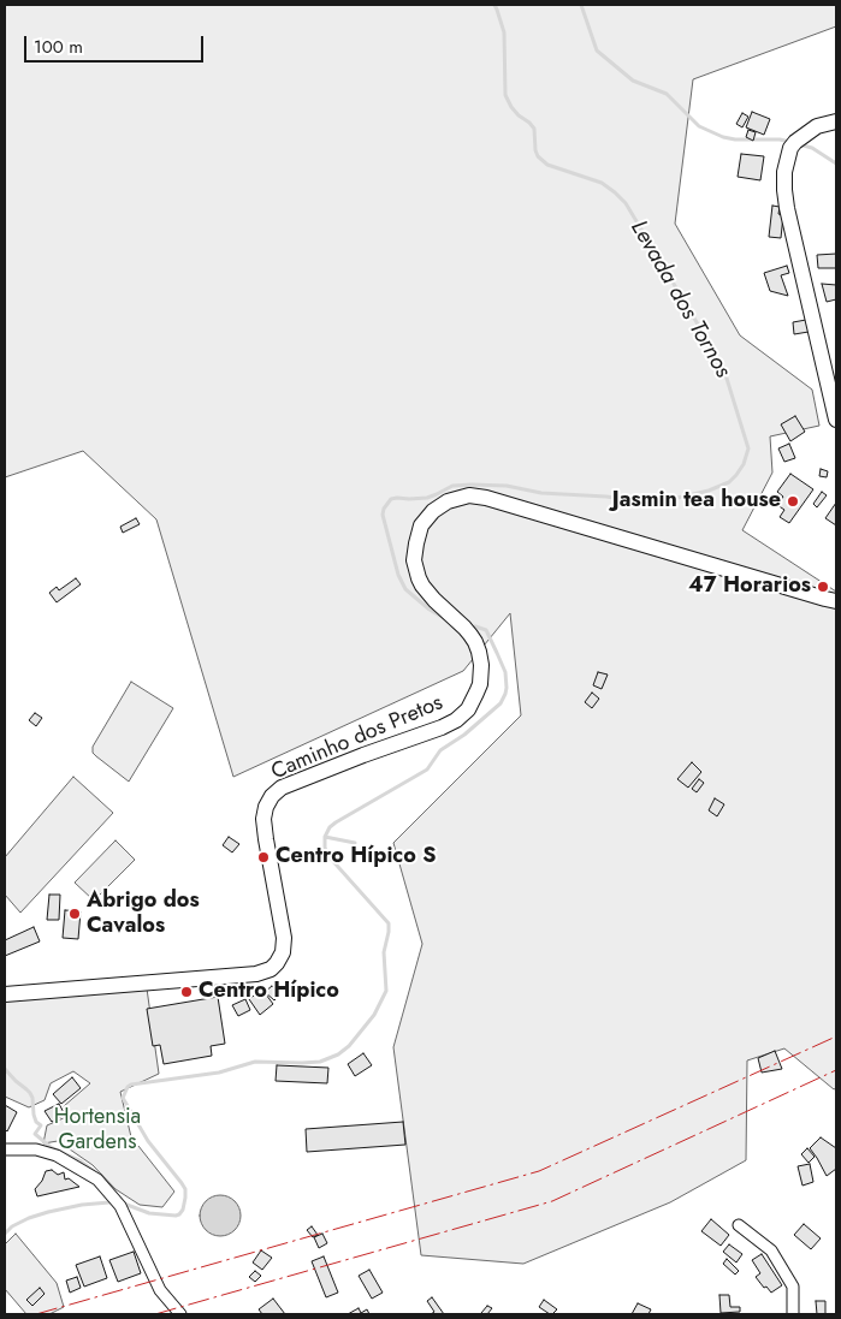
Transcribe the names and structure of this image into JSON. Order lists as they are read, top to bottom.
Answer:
{
  "streets": {
    "main road": ["Caminho dos Pretos"]
  },
  "water": ["Levada dos Tornos"],
  "parks": ["Hortensia Gardens"],
  "places": [
    "Jasmin tea house",
    "47 Horarios",
    "Centro Hípico S",
    "Abrigo dos Cavalos",
    "Centro Hípico"
  ],
  "scale_bar": "100 m"
}
